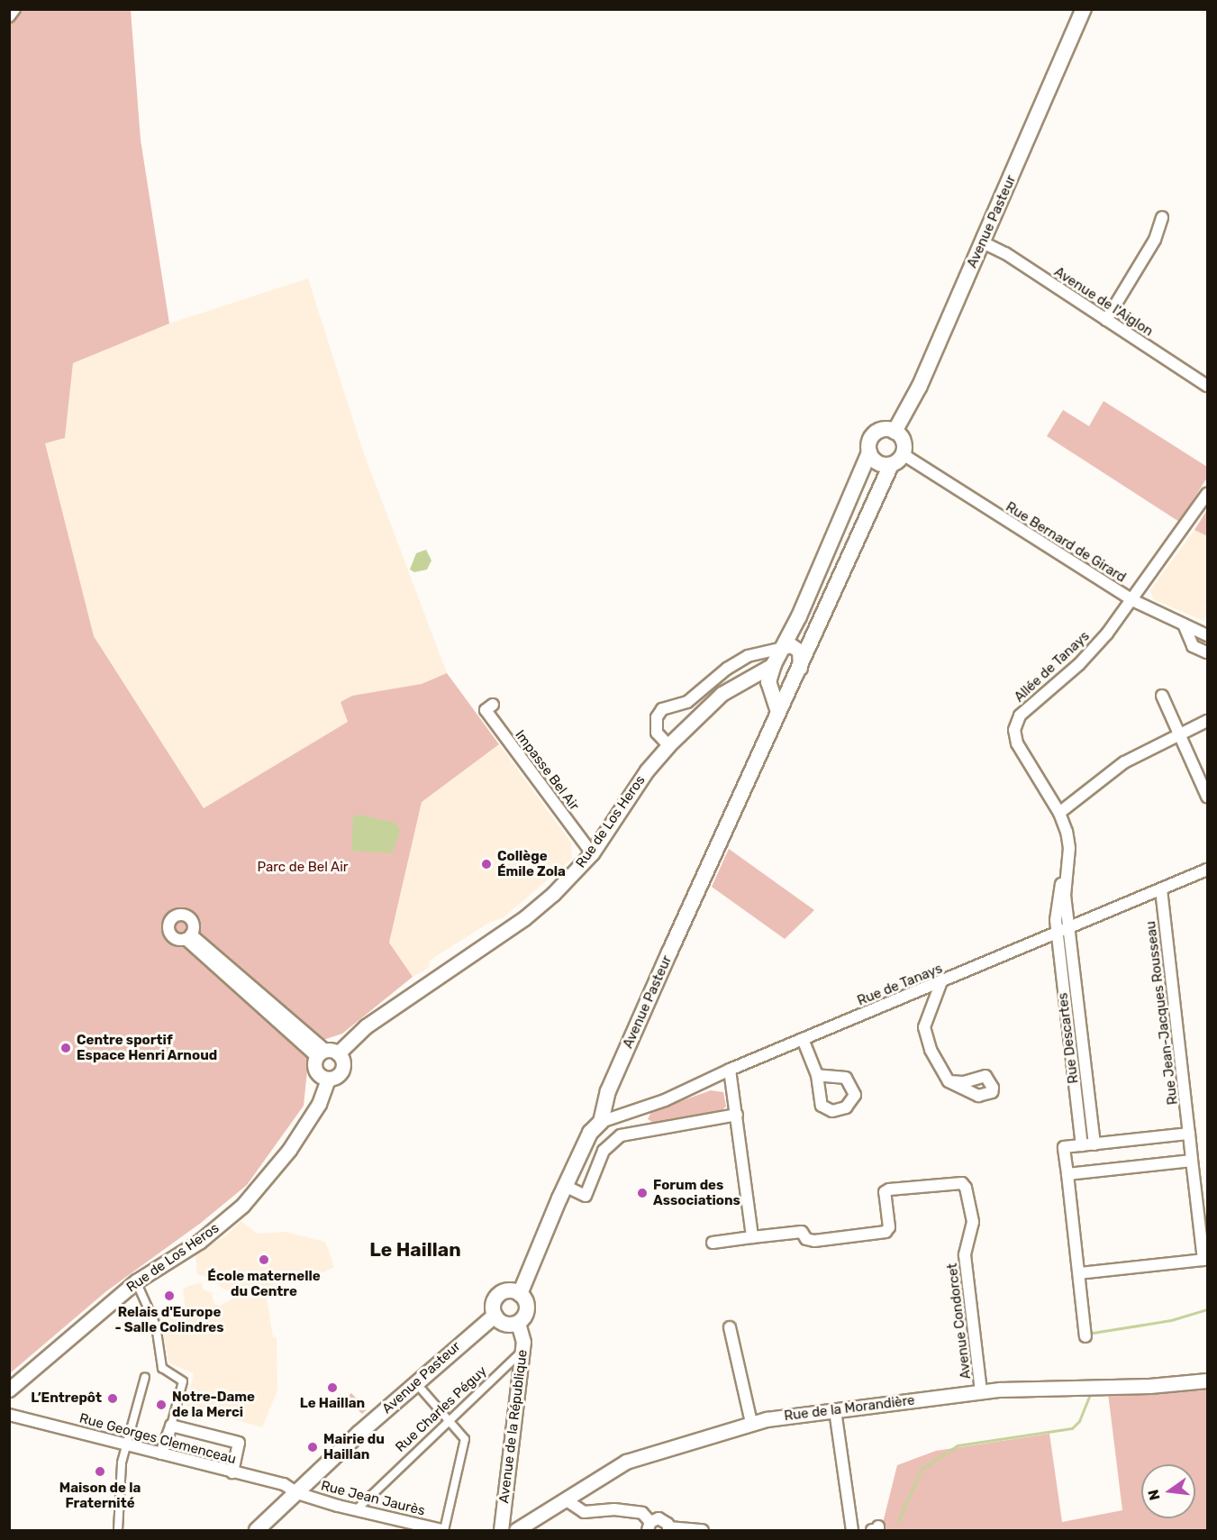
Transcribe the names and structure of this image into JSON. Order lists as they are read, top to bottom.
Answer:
{
  "streets": {
    "main road": ["Avenue Pasteur"],
    "street": [
      "Avenue de l'Aiglon",
      "Rue Bernard de Girard",
      "Allée de Tanays",
      "Impasse Bel Air",
      "Rue de Los Heros",
      "Rue de Tanays",
      "Rue Jean-Jacques Rousseau",
      "Rue Descartes",
      "Avenue Condorcet",
      "Rue de la Morandière",
      "Rue Charles Péguy",
      "Avenue de la République",
      "Rue Georges Clemenceau",
      "Rue Jean Jaurès"
    ]
  },
  "crossings": [
    ["Avenue Pasteur", "Avenue de l'Aiglon"],
    ["Avenue Pasteur", "Rue Bernard de Girard"],
    ["Avenue Pasteur", "Rue de Tanays"],
    ["Avenue Pasteur", "Avenue de la République"],
    ["Avenue Pasteur", "Rue Georges Clemenceau"],
    ["Avenue Pasteur", "Rue Jean Jaurès"],
    ["Rue Bernard de Girard", "Allée de Tanays"],
    ["Impasse Bel Air", "Rue de Los Heros"],
    ["Rue de Tanays", "Rue Jean-Jacques Rousseau"],
    ["Rue de Tanays", "Rue Descartes"],
    ["Avenue Condorcet", "Rue de la Morandière"],
    ["Rue Charles Péguy", "Avenue de la République"],
    ["Rue Charles Péguy", "Rue Jean Jaurès"],
    ["Rue Georges Clemenceau", "Rue Jean Jaurès"]
  ],
  "districts": ["Le Haillan"],
  "parks": ["Parc de Bel Air"],
  "places": [
    "Collège Émile Zola",
    "Centre sportif Espace Henri Arnoud",
    "Forum des Associations",
    "École maternelle du Centre",
    "Relais d'Europe - Salle Colindres",
    "Le Haillan",
    "L’Entrepôt",
    "Notre-Dame de la Merci",
    "Mairie du Haillan",
    "Maison de la Fraternité"
  ],
  "north": "left"
}
